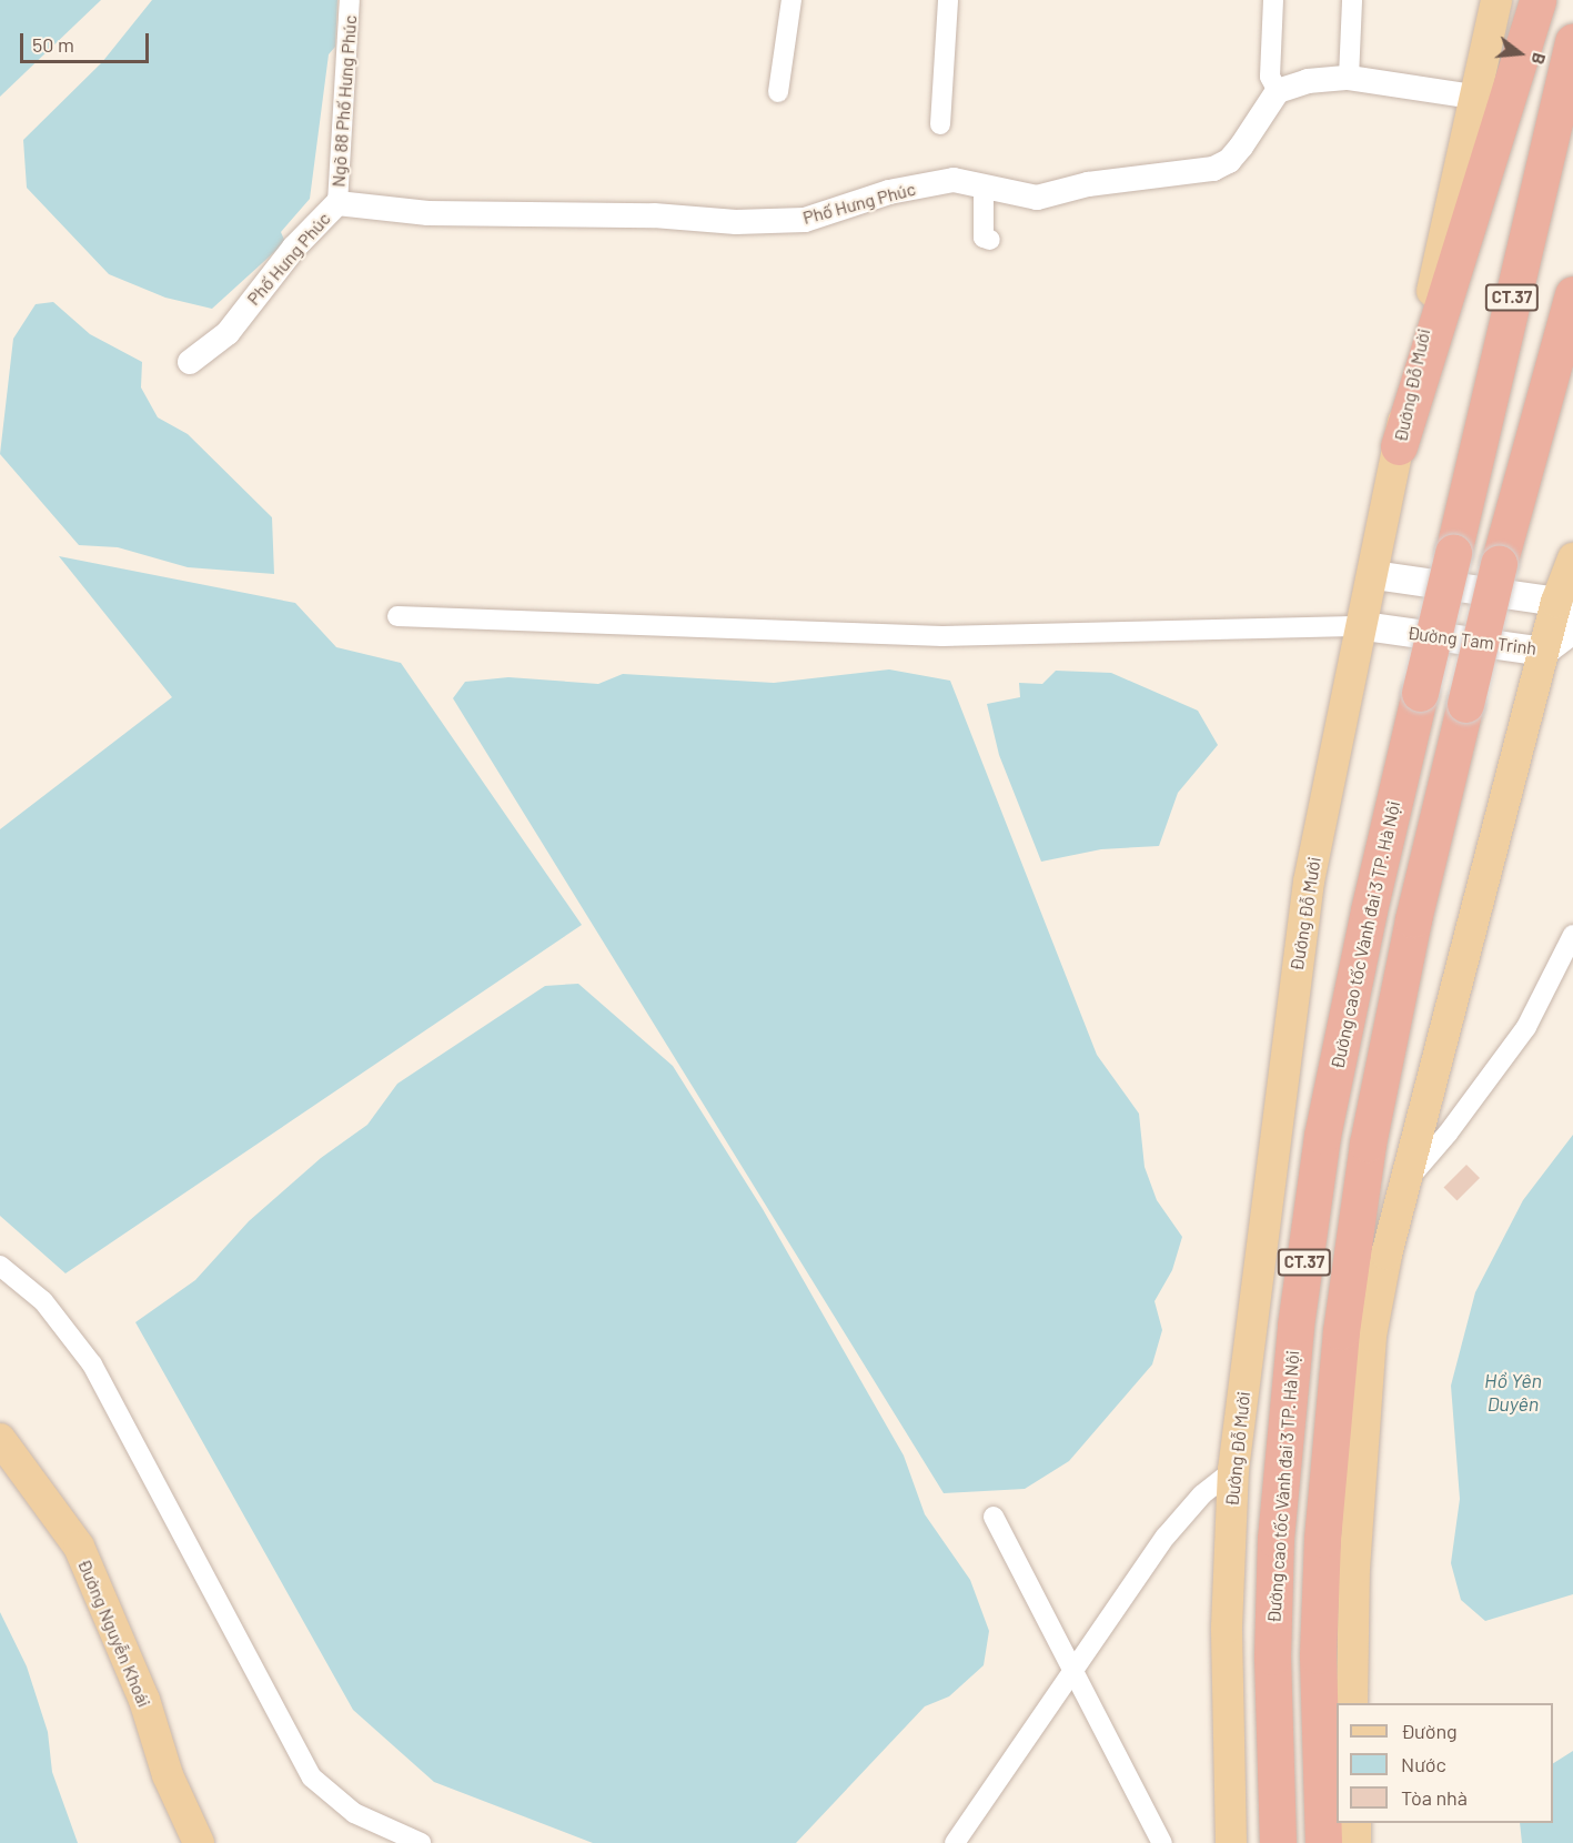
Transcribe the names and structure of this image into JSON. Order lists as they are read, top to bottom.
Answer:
{
  "streets": {
    "highway": ["CT.37", "Đường cao tốc Vành đai 3 TP. Hà Nội"],
    "main road": ["Đường Đỗ Mười", "Đường Tam Trinh", "Đường Nguyễn Khoái"],
    "street": ["Ngõ 88 Phố Hưng Phúc", "Phố Hưng Phúc"]
  },
  "crossings": [
    ["Ngõ 88 Phố Hưng Phúc", "Phố Hưng Phúc"],
    ["Đường Đỗ Mười", "Đường Tam Trinh"]
  ],
  "water": ["Hồ Yên Duyên"],
  "legend": ["Đường", "Nước", "Tòa nhà"],
  "scale_bar": "50 m",
  "north": "right"
}
